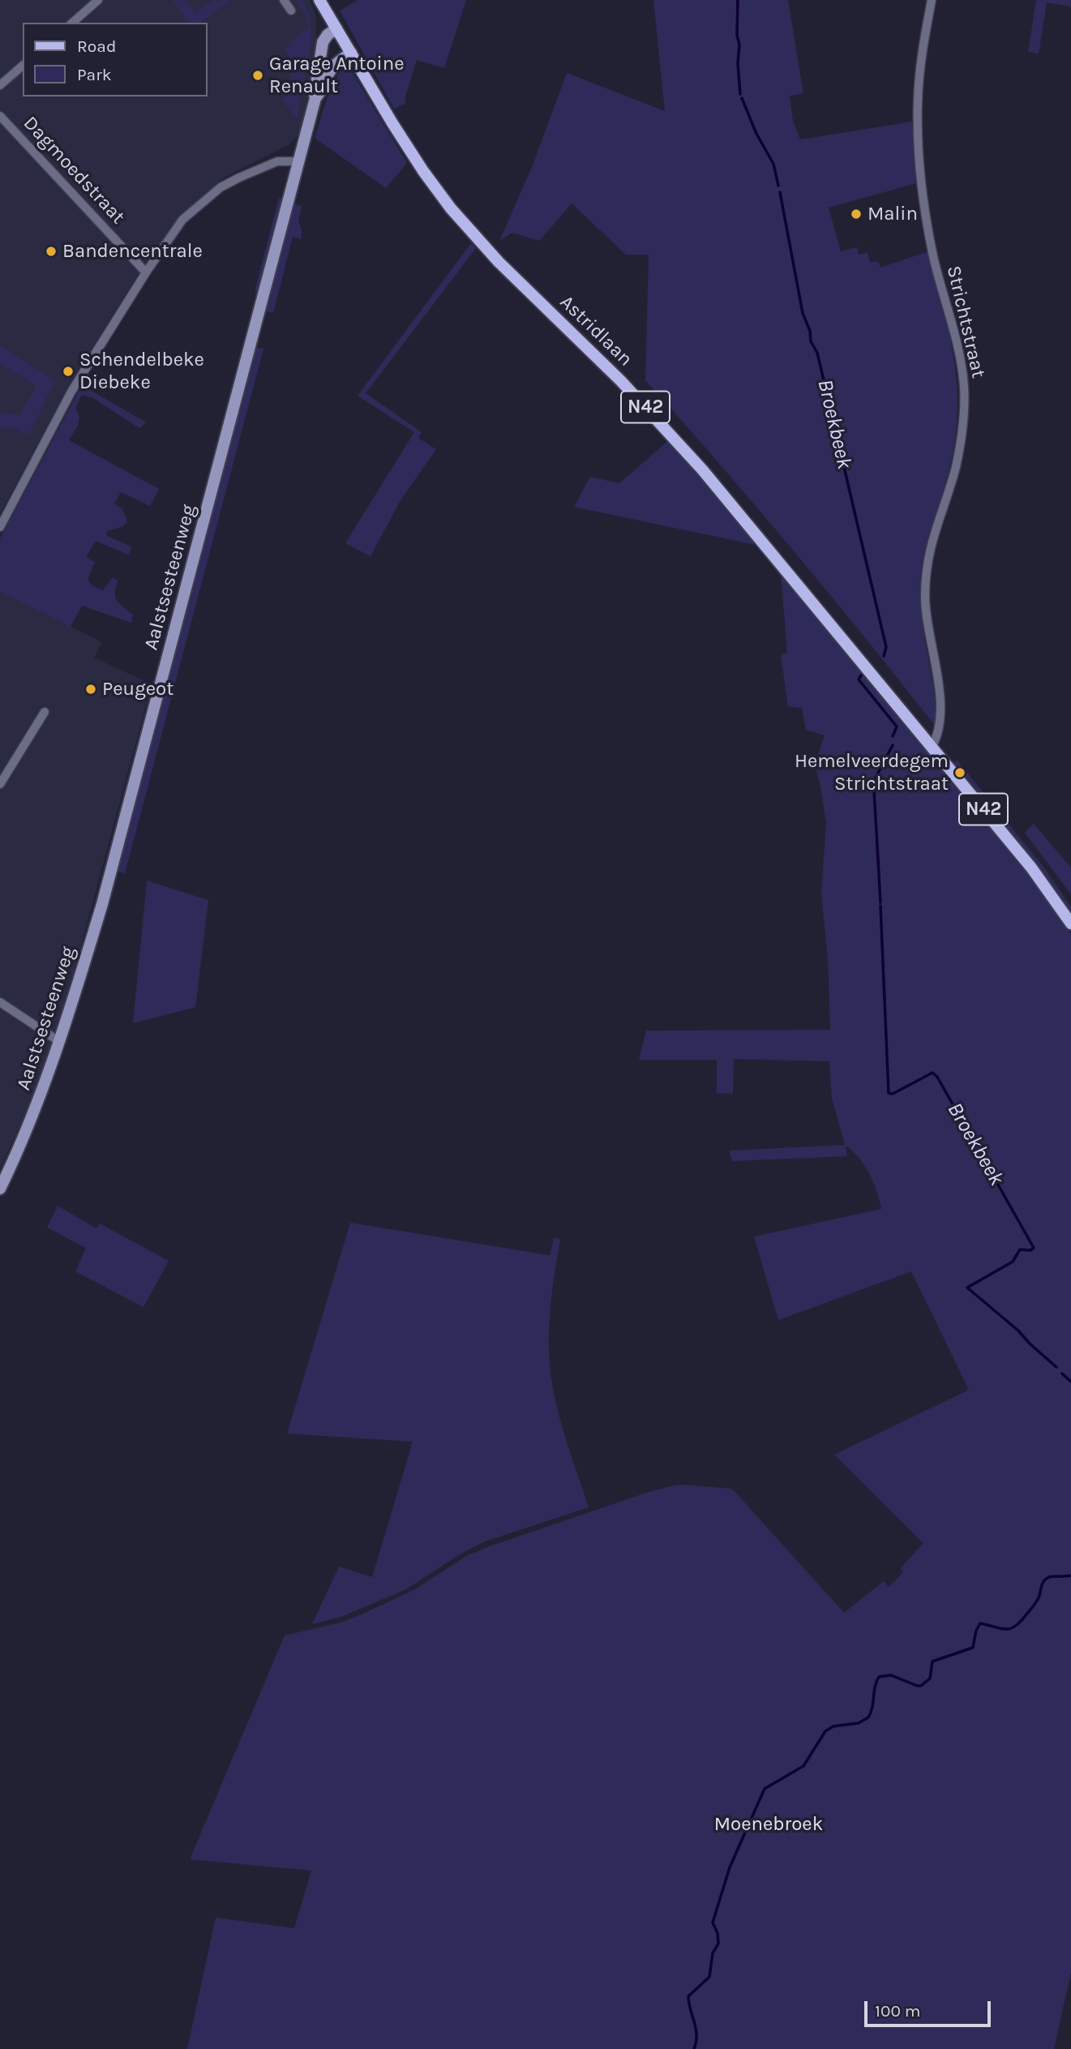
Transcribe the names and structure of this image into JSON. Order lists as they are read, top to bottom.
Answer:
{
  "streets": {
    "main road": ["Astridlaan", "N42", "Aalstsesteenweg"],
    "street": ["Dagmoedstraat", "Strichtstraat"]
  },
  "crossings": [
    ["Strichtstraat", "Astridlaan"],
    ["Strichtstraat", "N42"],
    ["Astridlaan", "N42"],
    ["Astridlaan", "Aalstsesteenweg"]
  ],
  "water": ["Broekbeek"],
  "parks": ["Moenebroek"],
  "places": [
    "Garage Antoine Renault",
    "Malin",
    "Bandencentrale",
    "Schendelbeke Diebeke",
    "Peugeot",
    "Hemelveerdegem Strichtstraat"
  ],
  "legend": ["Road", "Park"],
  "scale_bar": "100 m"
}
